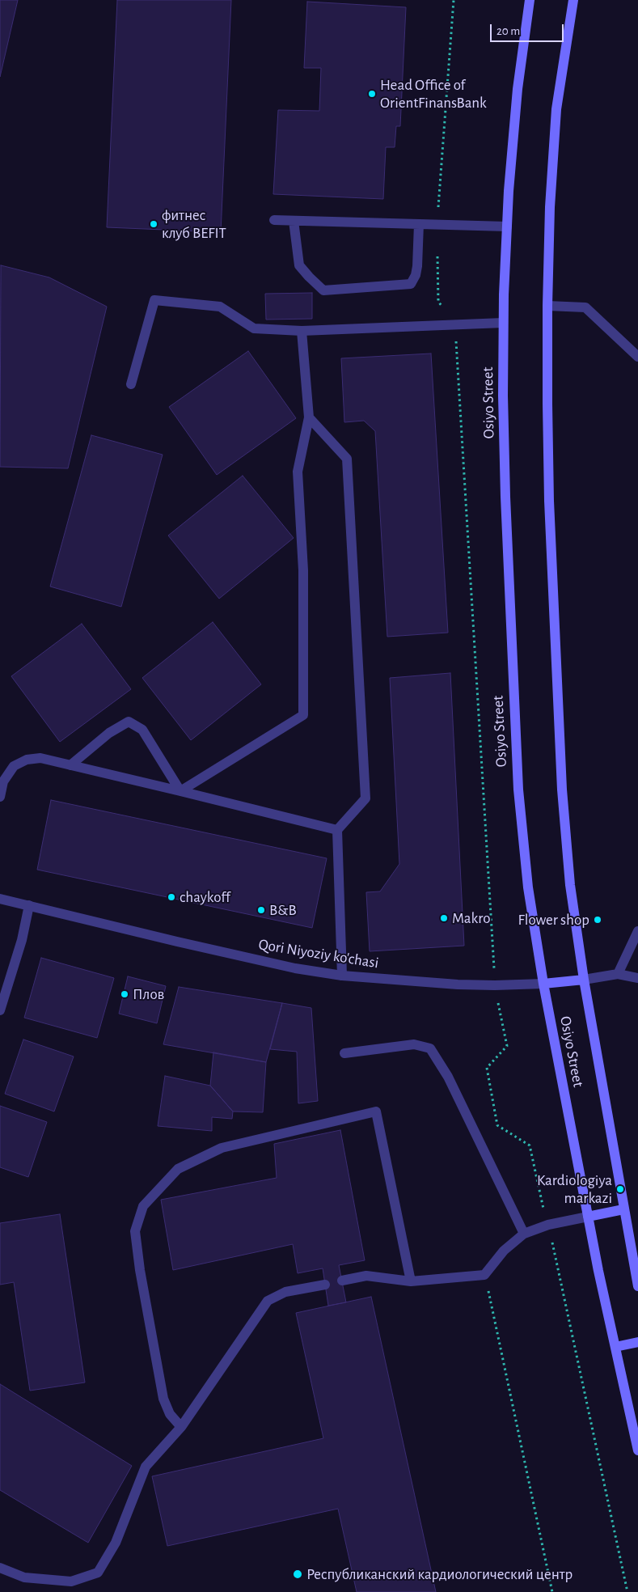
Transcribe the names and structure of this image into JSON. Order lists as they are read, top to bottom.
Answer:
{
  "streets": {
    "main road": ["Osiyo Street", "Qori Niyoziy ko'chasi"]
  },
  "crossings": [
    ["Osiyo Street", "Qori Niyoziy ko'chasi"]
  ],
  "places": [
    "Head Office of OrientFinansBank",
    "фитнес клуб BEFIT",
    "chaykoff",
    "B&B",
    "Makro",
    "Flower shop",
    "Плов",
    "Kardiologiya markazi",
    "Республиканский кардиологический центр"
  ],
  "scale_bar": "20 m"
}
